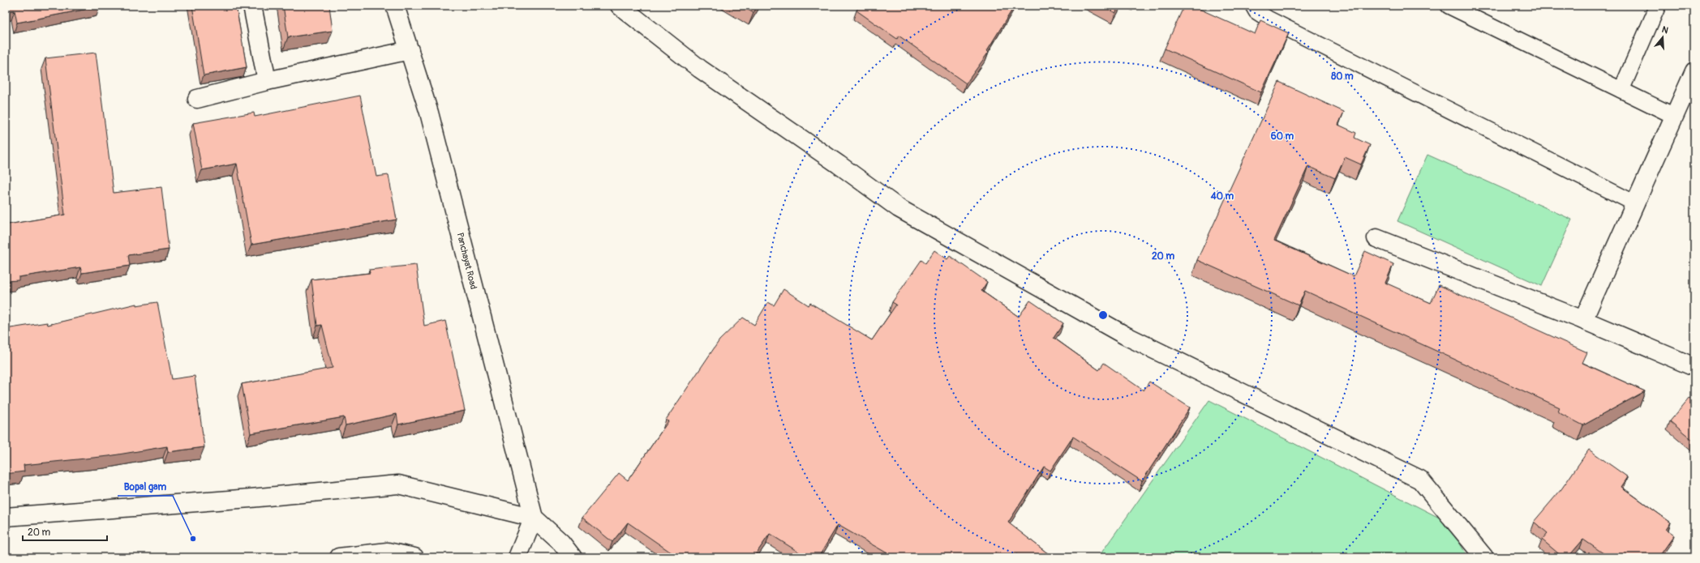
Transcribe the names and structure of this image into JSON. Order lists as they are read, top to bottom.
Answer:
{
  "streets": {
    "street": ["Panchayat Road"]
  },
  "places": ["Bopal gam"],
  "scale_bar": "20 m",
  "north": "top",
  "rings": [
    "80 m",
    "60 m",
    "40 m",
    "20 m"
  ]
}
